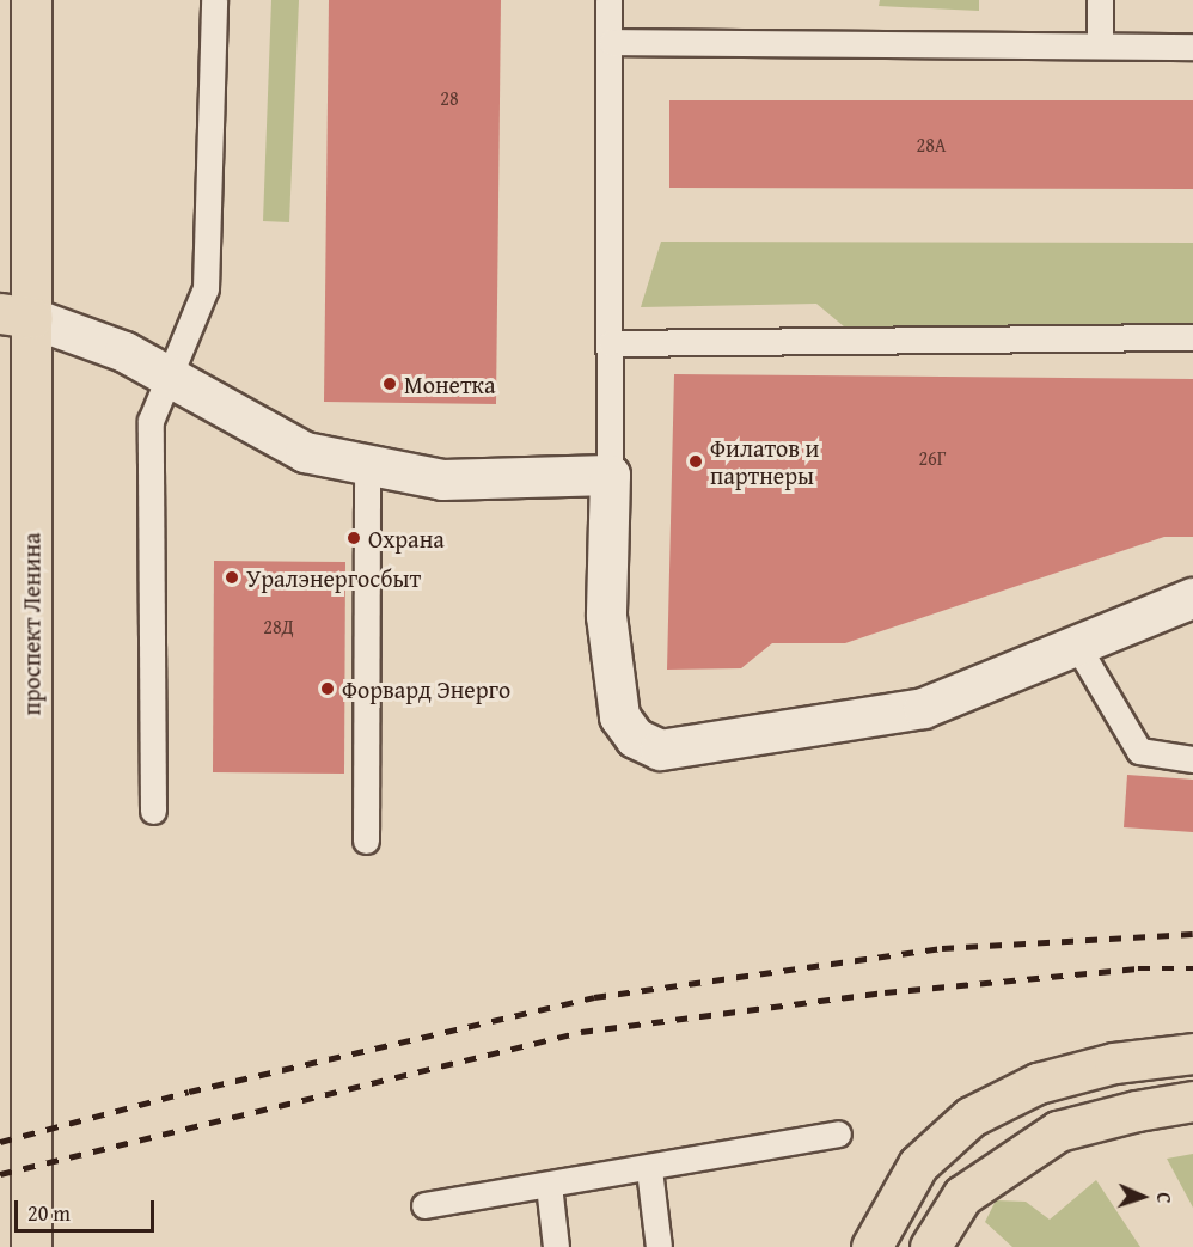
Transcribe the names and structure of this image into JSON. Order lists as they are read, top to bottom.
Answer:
{
  "streets": {
    "main road": ["проспект Ленина"]
  },
  "places": [
    "Монетка",
    "Филатов и партнеры",
    "Охрана",
    "Уралэнергосбыт",
    "Форвард Энерго"
  ],
  "house_numbers": [
    "28",
    "28А",
    "26Г",
    "28Д"
  ],
  "scale_bar": "20 m",
  "north": "right"
}
